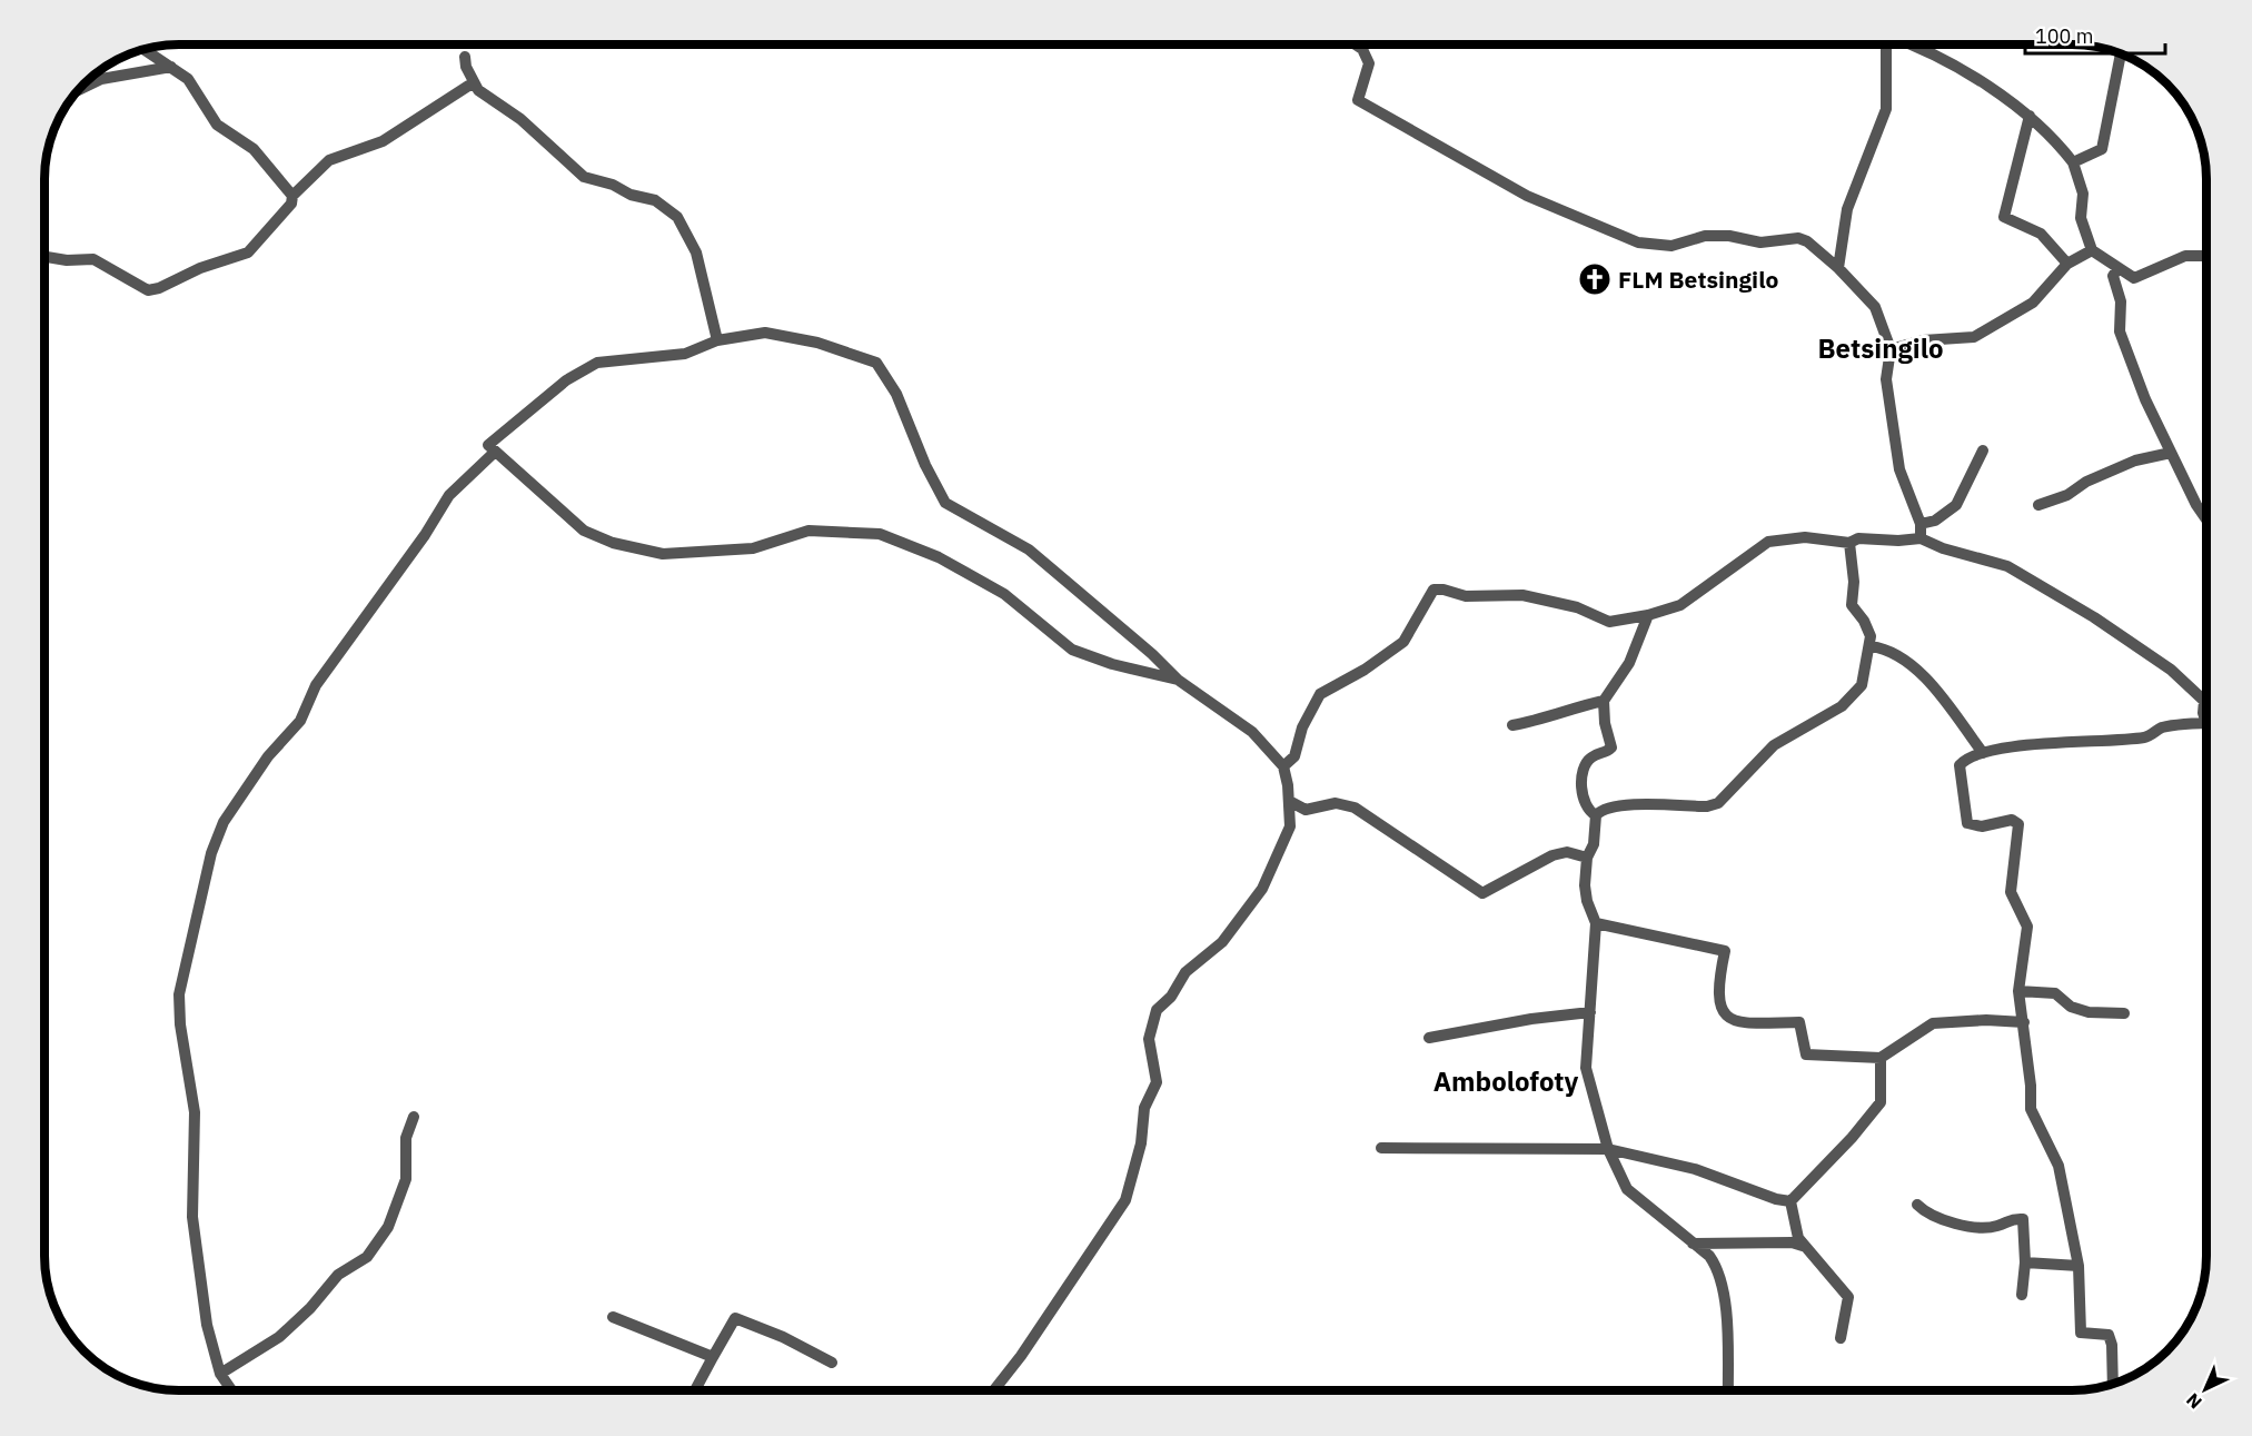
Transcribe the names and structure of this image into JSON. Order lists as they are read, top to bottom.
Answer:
{
  "districts": ["Betsingilo", "Ambolofoty"],
  "places": {
    "church": ["FLM Betsingilo"]
  },
  "scale_bar": "100 m",
  "north": "bottom left"
}
